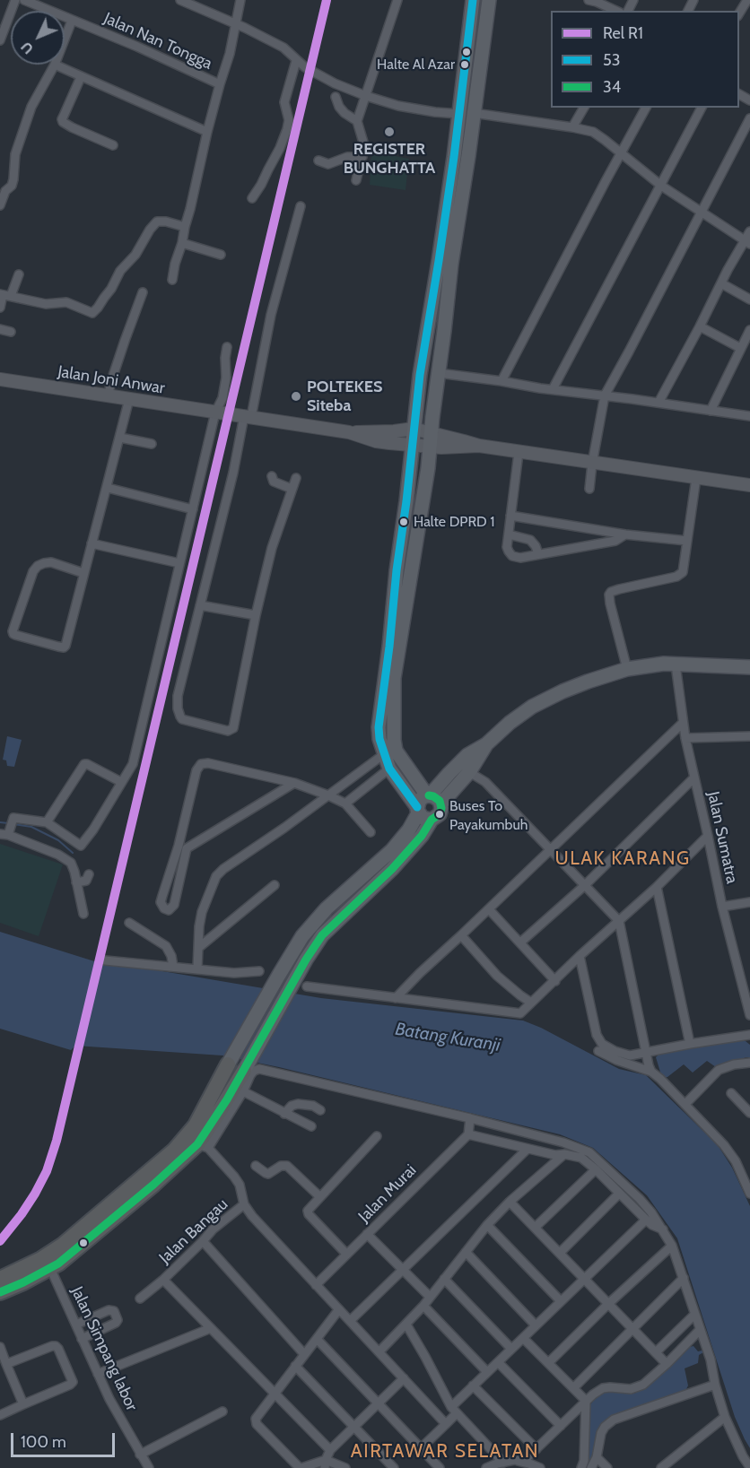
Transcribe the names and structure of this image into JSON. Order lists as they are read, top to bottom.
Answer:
{
  "streets": {
    "main road": ["Jalan Joni Anwar"],
    "street": [
      "Jalan Nan Tongga",
      "Jalan Sumatra",
      "Jalan Murai",
      "Jalan Bangau",
      "Jalan Simpang labor"
    ]
  },
  "districts": ["ULAK KARANG", "AIRTAWAR SELATAN"],
  "water": ["Batang Kuranji"],
  "places": [
    "Halte Al Azar",
    "REGISTER BUNGHATTA",
    "POLTEKES Siteba",
    "Halte DPRD 1",
    "Buses To Payakumbuh"
  ],
  "lines": ["rail line R1", "transit line 53", "transit line 34"],
  "legend": ["Rel R1", "53", "34"],
  "scale_bar": "100 m",
  "north": "bottom left"
}
